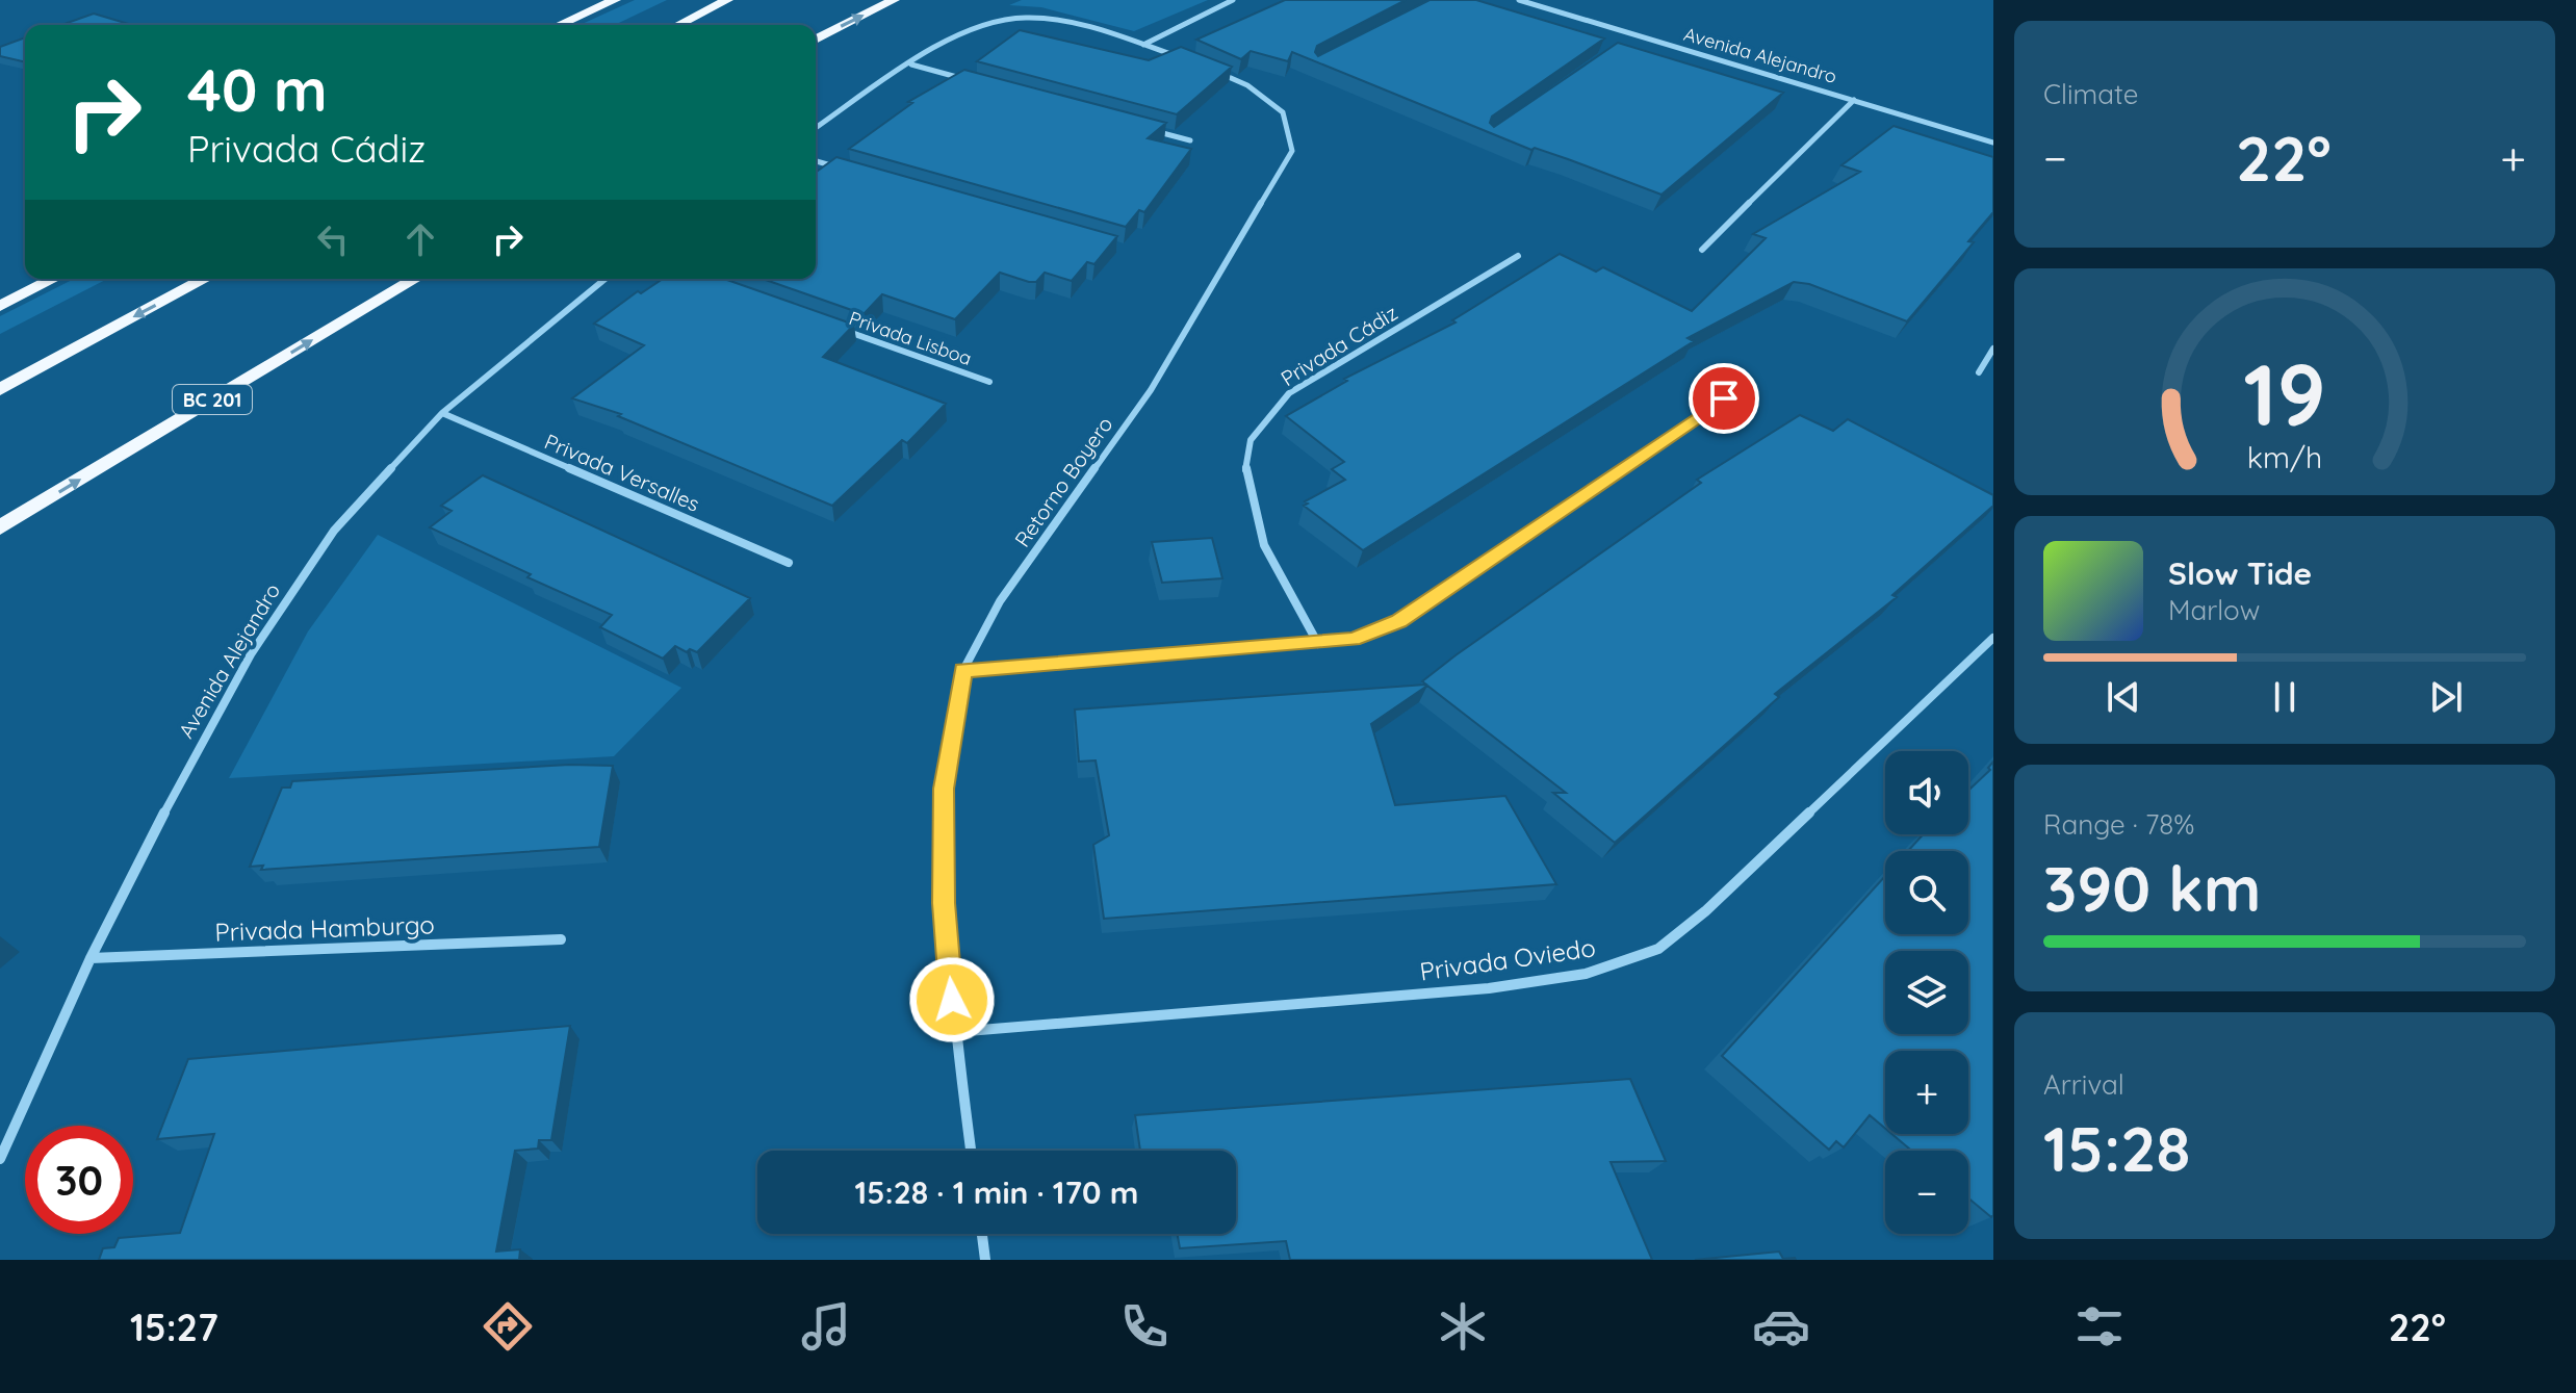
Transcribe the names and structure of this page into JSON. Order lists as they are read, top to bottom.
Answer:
{
  "streets": {
    "highway": ["BC 201"],
    "street": [
      "Avenida Alejandro",
      "Privada Lisboa",
      "Privada Cádiz",
      "Privada Versalles",
      "Retorno Boyero",
      "Privada Hamburgo",
      "Privada Oviedo"
    ]
  },
  "crossings": [
    ["Avenida Alejandro", "Privada Versalles"],
    ["Avenida Alejandro", "Privada Hamburgo"],
    ["Retorno Boyero", "Privada Oviedo"]
  ],
  "page": {
    "tile": [
      "Climate",
      ["Range · 78%", "390 km"],
      ["Arrival", "15:28"]
    ],
    "turn": ["40 m", "Privada Cádiz"],
    "heat": ["−", "22°", "+"],
    "song": ["Slow Tide", "Marlow"],
    "map_buttons": ["+", "−"],
    "limit": "30",
    "trip": "15:28 · 1 min · 170 m",
    "tabs": ["15:27", "22°"],
    "gauge": ["19", "km/h"]
  }
}
